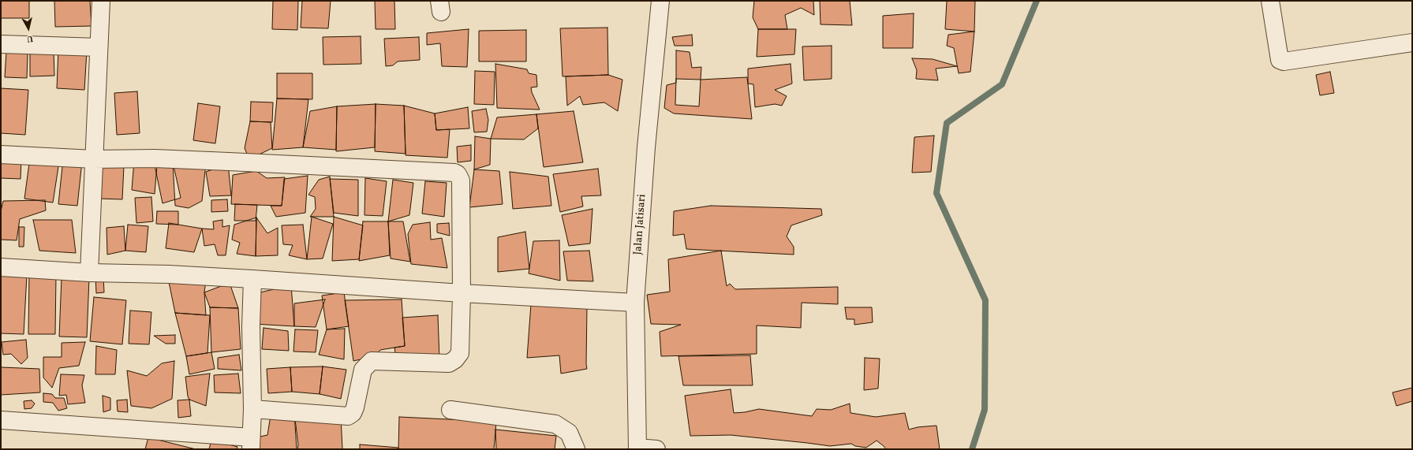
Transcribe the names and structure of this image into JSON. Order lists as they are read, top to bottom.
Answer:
{
  "streets": {
    "street": ["Jalan Jatisari"]
  },
  "north": "bottom"
}
